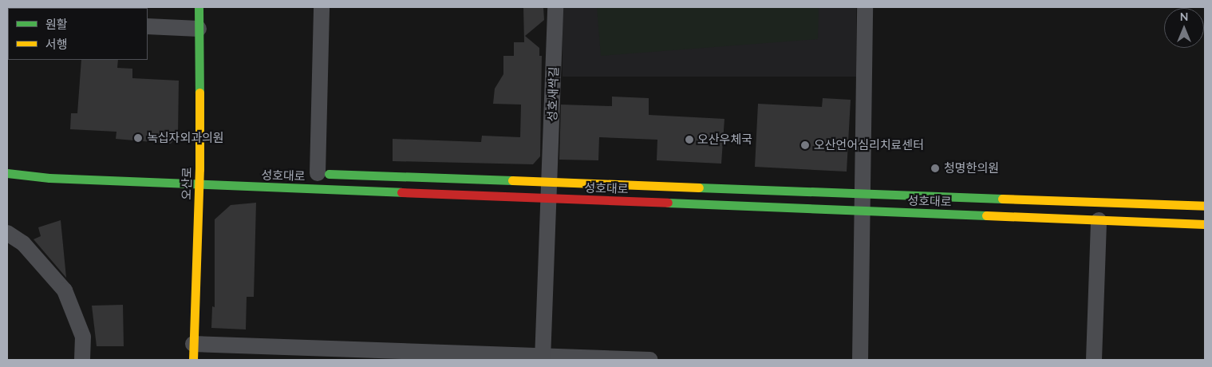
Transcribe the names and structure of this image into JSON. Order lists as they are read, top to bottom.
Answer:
{
  "streets": {
    "main road": ["성호대로", "오산로"],
    "street": ["성호새싹길"]
  },
  "crossings": [
    ["성호새싹길", "성호대로"],
    ["성호대로", "오산로"]
  ],
  "places": [
    "녹십자외과의원",
    "오산우체국",
    "오산언어심리치료센터",
    "청명한의원"
  ],
  "legend": ["원활", "서행"],
  "north": "top"
}
